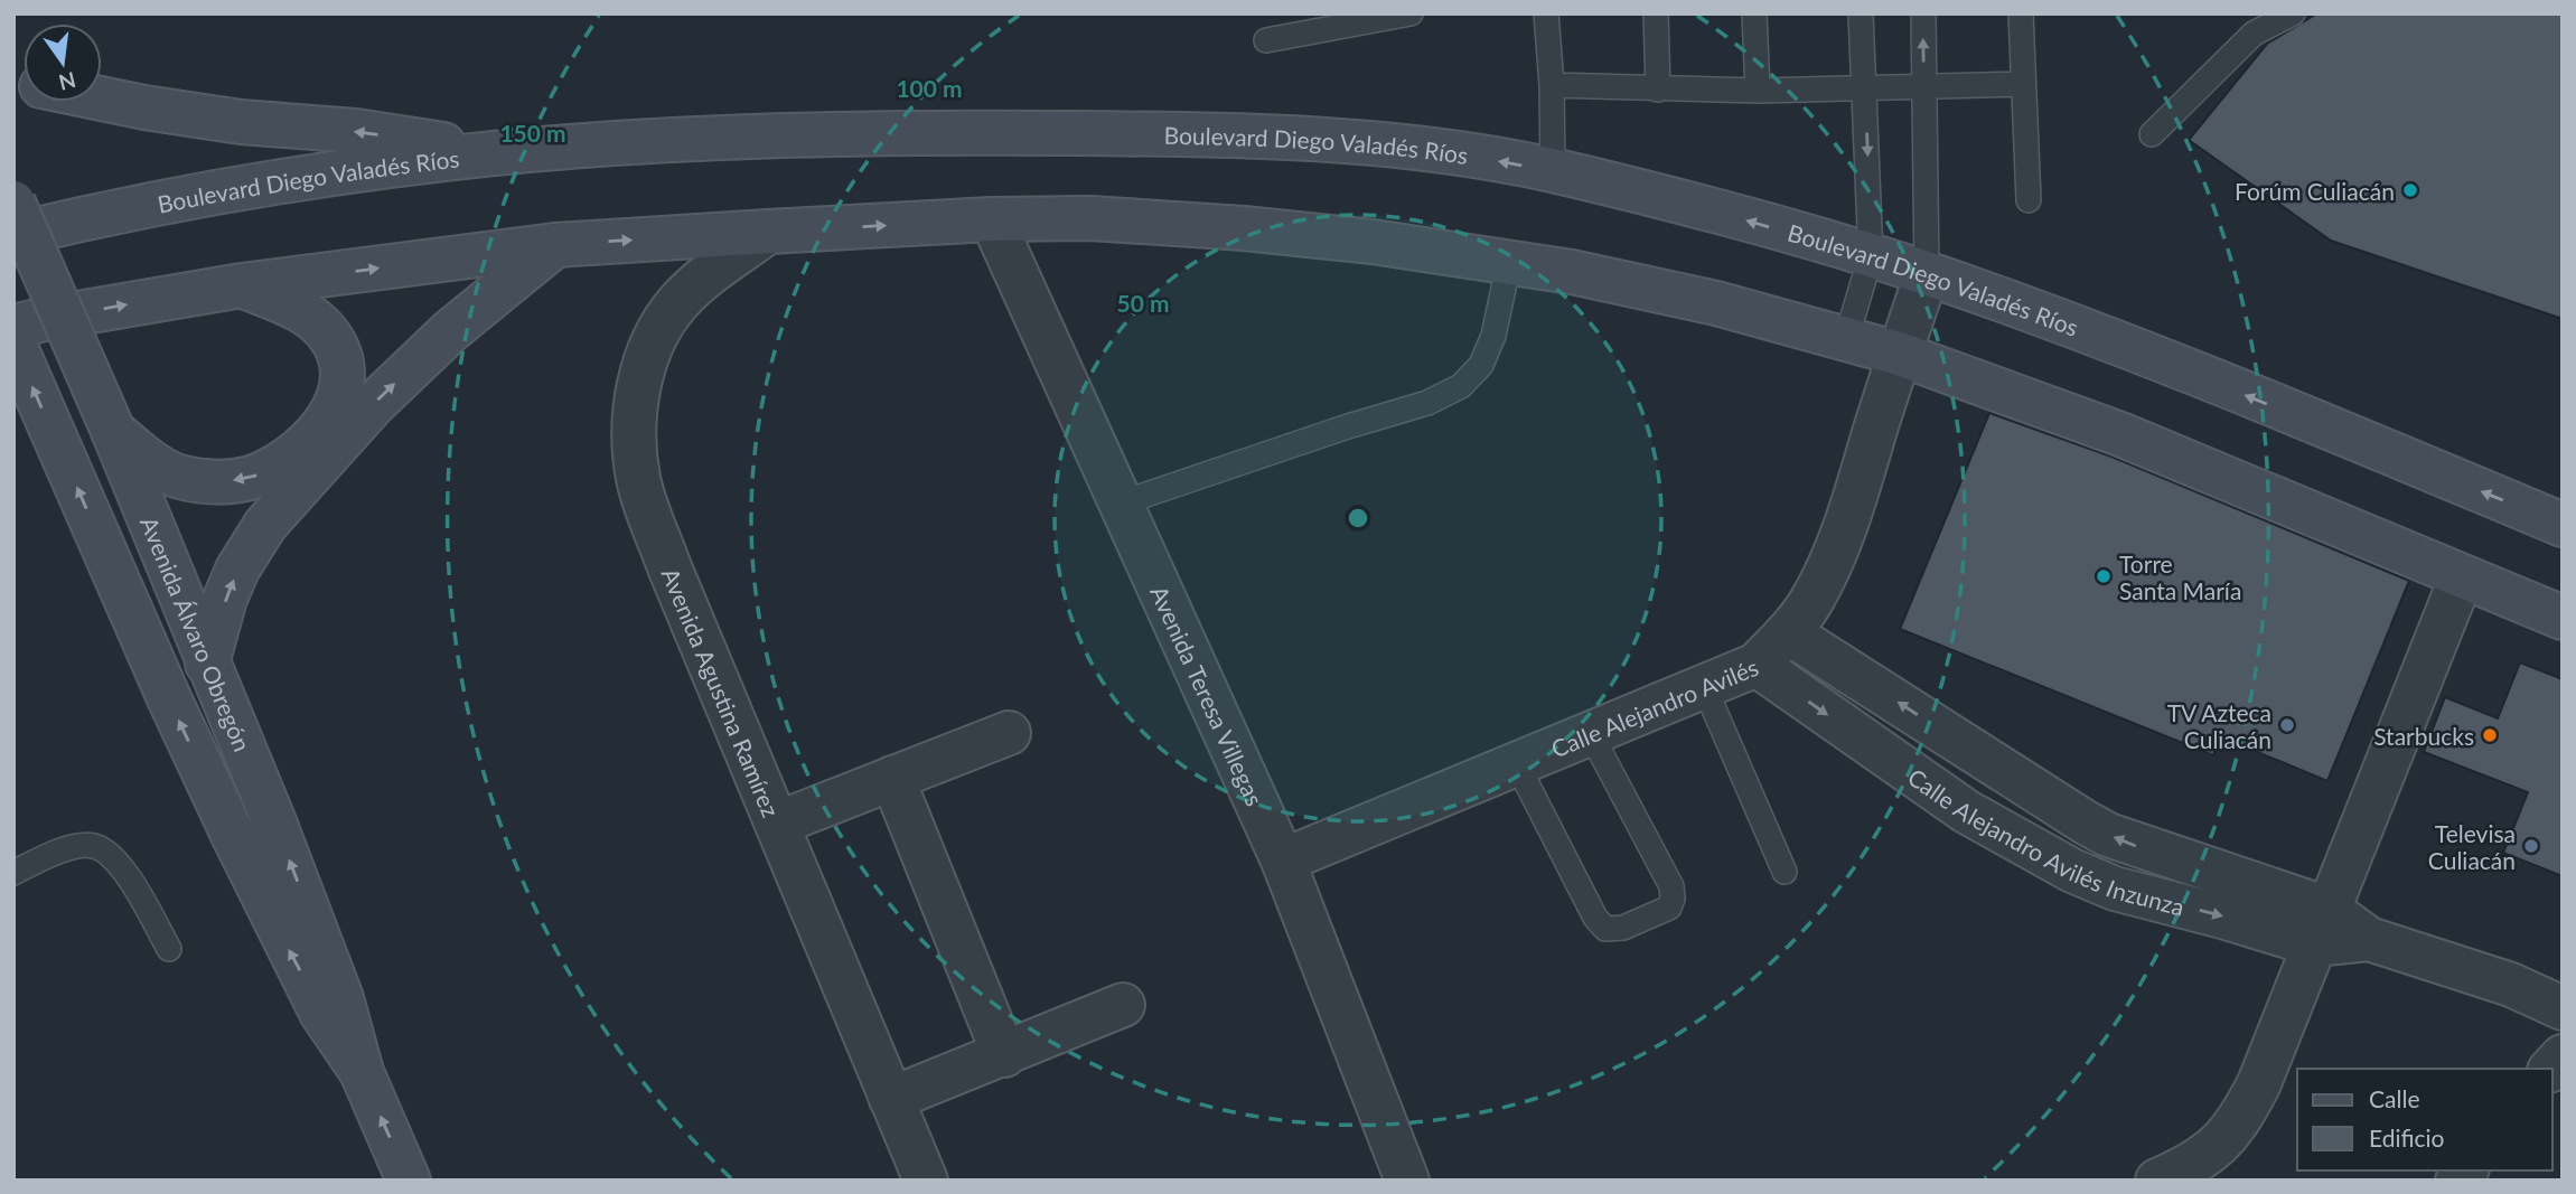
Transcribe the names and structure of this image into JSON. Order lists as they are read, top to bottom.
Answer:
{
  "streets": {
    "main road": ["Boulevard Diego Valadés Ríos", "Avenida Álvaro Obregón"],
    "street": [
      "Avenida Agustina Ramírez",
      "Avenida Teresa Villegas",
      "Calle Alejandro Avilés",
      "Calle Alejandro Avilés Inzunza"
    ]
  },
  "crossings": [
    ["Boulevard Diego Valadés Ríos", "Calle Alejandro Avilés"],
    ["Avenida Teresa Villegas", "Calle Alejandro Avilés"],
    ["Calle Alejandro Avilés", "Calle Alejandro Avilés Inzunza"]
  ],
  "one_way": ["Avenida Álvaro Obregón"],
  "places": [
    "Forúm Culiacán",
    "Torre Santa María",
    "TV Azteca Culiacán",
    "Starbucks",
    "Televisa Culiacán"
  ],
  "legend": ["Calle", "Edificio"],
  "north": "bottom",
  "rings": ["100 m", "150 m", "50 m"]
}
